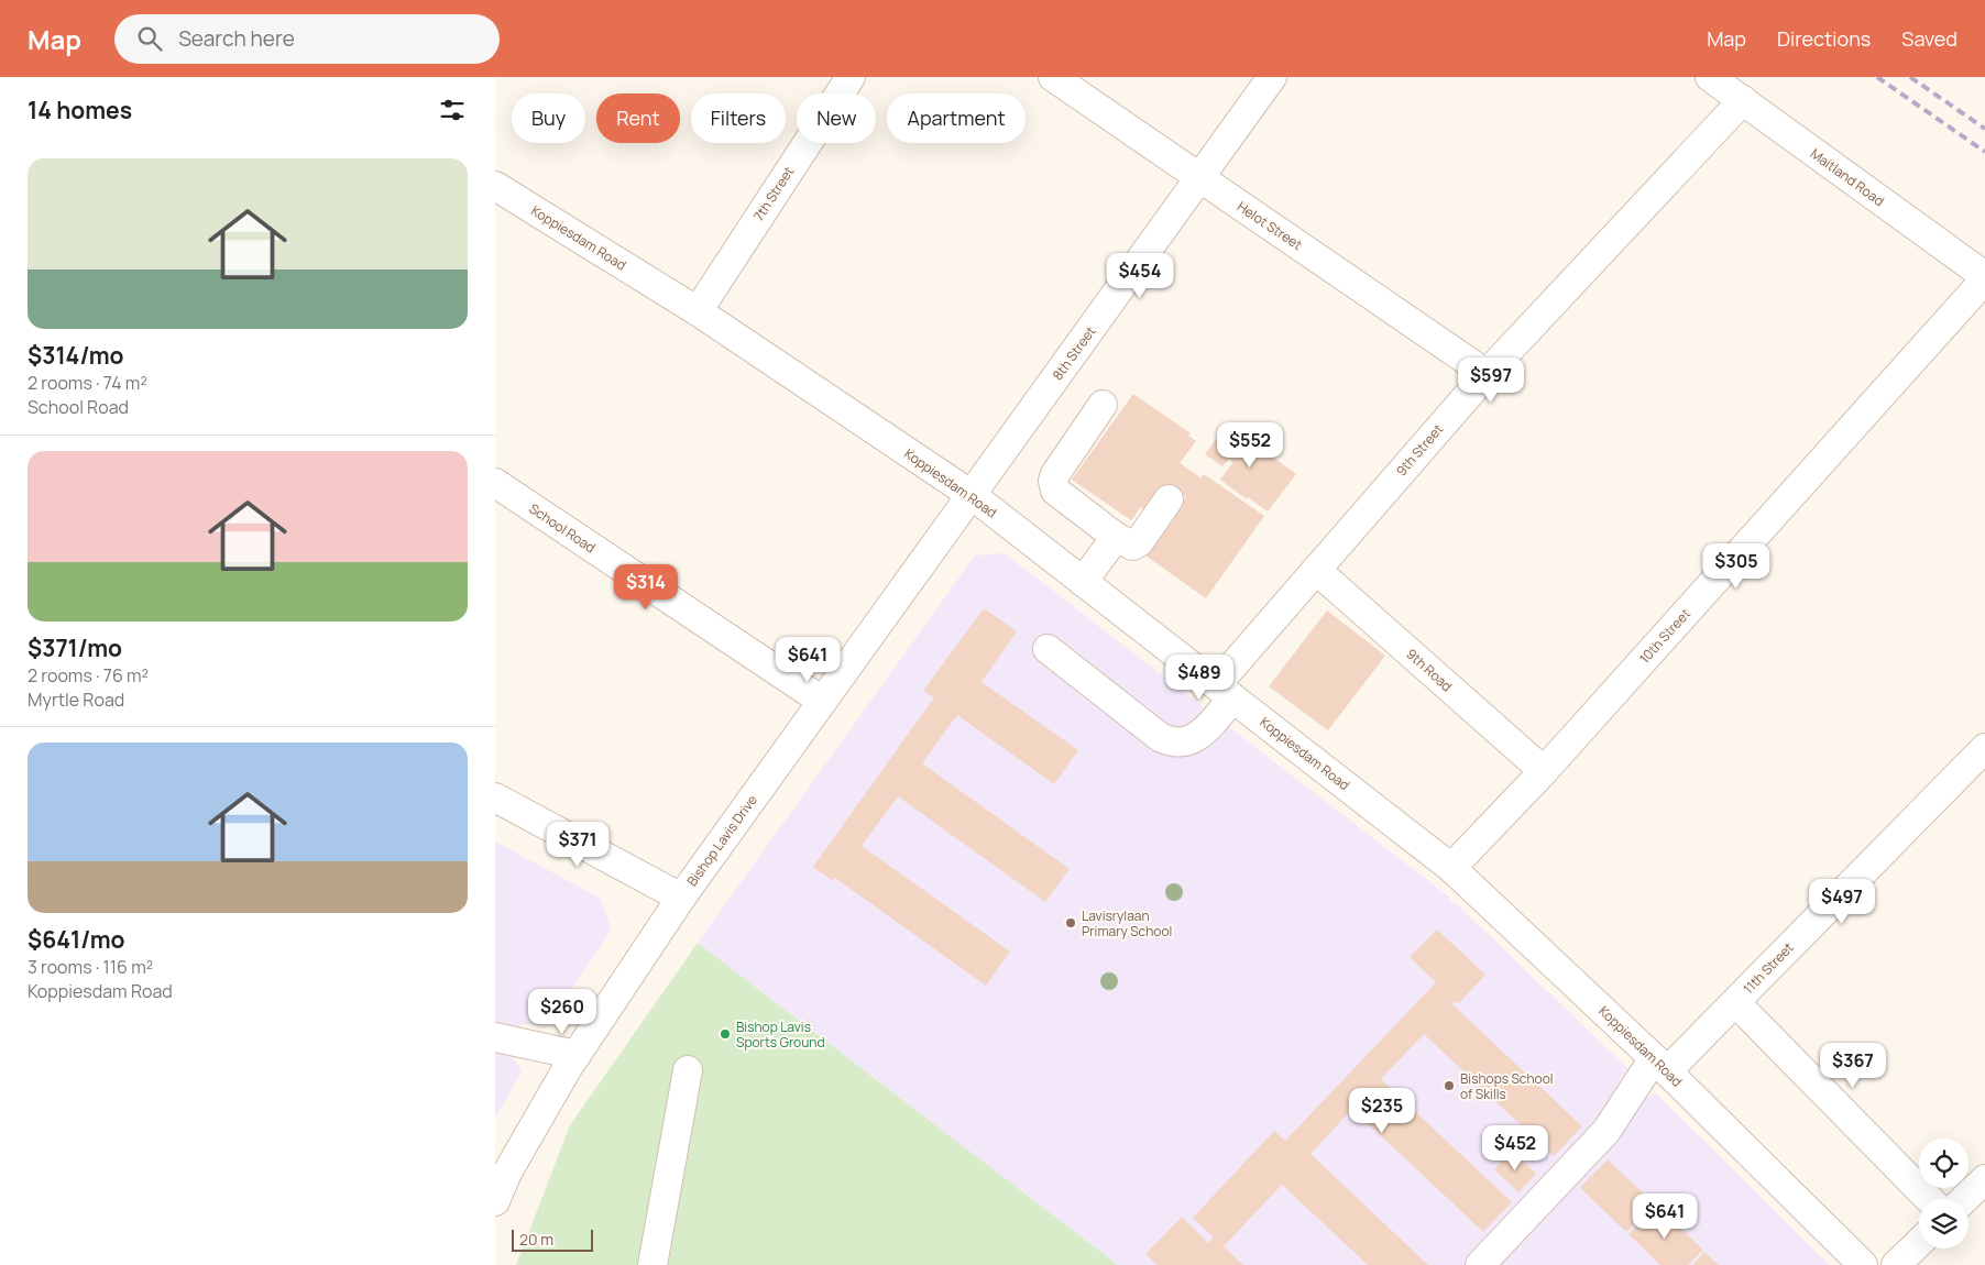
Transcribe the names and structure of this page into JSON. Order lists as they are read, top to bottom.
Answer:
{
  "streets": {
    "street": [
      "Maitland Road",
      "7th Street",
      "Helot Street",
      "Koppiesdam Road",
      "8th Street",
      "9th Street",
      "School Road",
      "10th Street",
      "9th Road",
      "Bishop Lavis Drive",
      "11th Street"
    ]
  },
  "crossings": [
    ["Maitland Road", "9th Street"],
    ["Maitland Road", "10th Street"],
    ["7th Street", "Koppiesdam Road"],
    ["Helot Street", "8th Street"],
    ["Helot Street", "9th Street"],
    ["Koppiesdam Road", "8th Street"],
    ["Koppiesdam Road", "9th Street"],
    ["Koppiesdam Road", "10th Street"],
    ["Koppiesdam Road", "Bishop Lavis Drive"],
    ["Koppiesdam Road", "11th Street"],
    ["8th Street", "Bishop Lavis Drive"],
    ["9th Street", "9th Road"],
    ["School Road", "Bishop Lavis Drive"],
    ["10th Street", "9th Road"]
  ],
  "places": ["Lavisrylaan Primary School", "Bishop Lavis Sports Ground", "Bishops School of Skills"],
  "scale_bar": "20 m",
  "page": {
    "header": "Map",
    "search": "Search here",
    "nav": ["Map", "Directions", "Saved"],
    "heading": "14 homes",
    "chip": [
      "Buy",
      "Rent",
      "Filters",
      "New",
      "Apartment"
    ],
    "list": [
      {
        "name": "$314/mo",
        "note": "2 rooms · 74 m² · School Road"
      },
      {
        "name": "$371/mo",
        "note": "2 rooms · 76 m² · Myrtle Road"
      },
      {
        "name": "$641/mo",
        "note": "3 rooms · 116 m² · Koppiesdam Road"
      }
    ],
    "price": [
      "$454",
      "$597",
      "$552",
      "$305",
      "$314",
      "$641",
      "$489",
      "$371",
      "$497",
      "$260",
      "$367",
      "$235",
      "$452",
      "$641"
    ],
    "scale": "20 m"
  }
}
